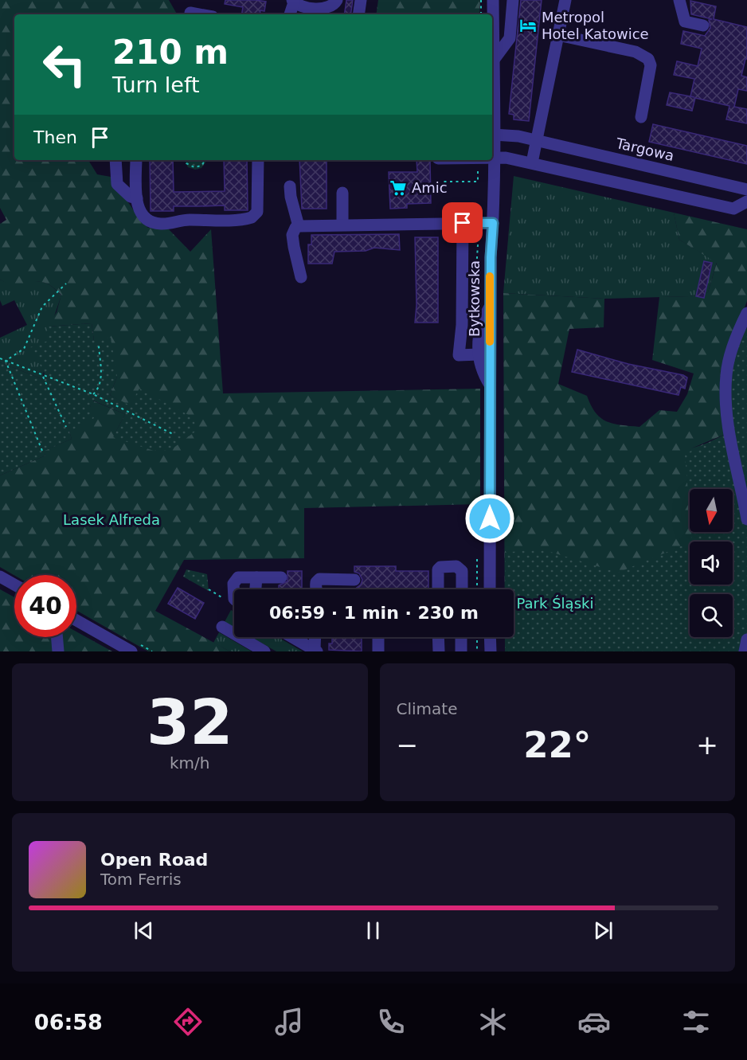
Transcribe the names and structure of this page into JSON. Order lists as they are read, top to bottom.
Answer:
{
  "streets": {
    "street": ["Targowa", "Bytkowska"]
  },
  "crossings": [
    ["Targowa", "Bytkowska"]
  ],
  "parks": ["Lasek Alfreda", "Park Śląski"],
  "places": {
    "hotel": ["Metropol Hotel Katowice"],
    "supermarket": ["Amic"]
  },
  "north": "bottom",
  "page": {
    "turn": ["210 m", "Turn left"],
    "then": "Then",
    "limit": "40",
    "trip": "06:59 · 1 min · 230 m",
    "tile": [
      ["32", "km/h"],
      "Climate"
    ],
    "heat": ["−", "22°", "+"],
    "song": ["Open Road", "Tom Ferris"],
    "tabs": "06:58"
  }
}
